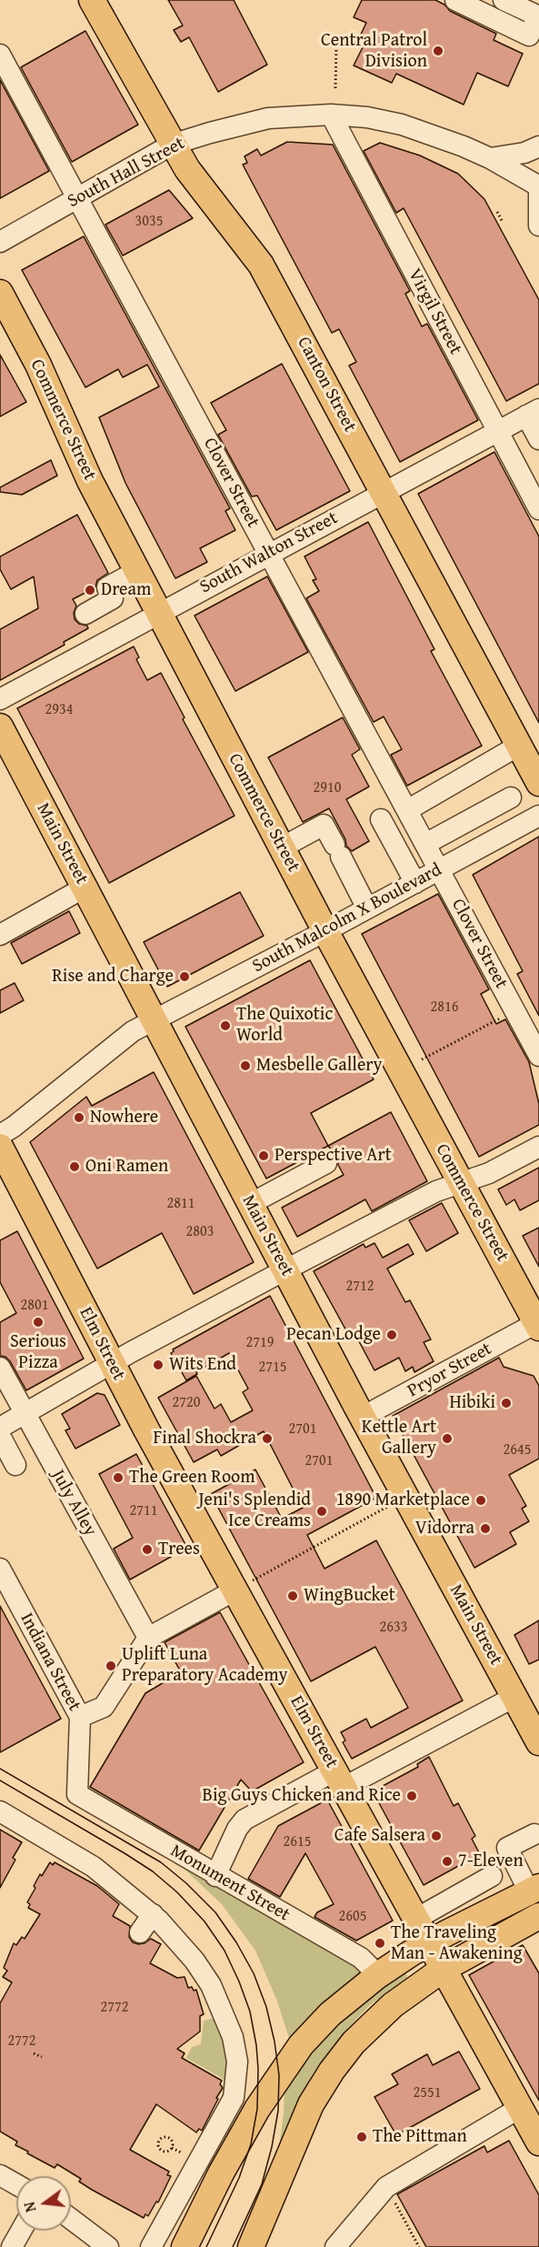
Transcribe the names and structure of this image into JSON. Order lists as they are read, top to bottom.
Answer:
{
  "streets": {
    "main road": [
      "Canton Street",
      "Commerce Street",
      "Main Street",
      "Elm Street"
    ],
    "street": [
      "South Hall Street",
      "Virgil Street",
      "Clover Street",
      "South Walton Street",
      "South Malcolm X Boulevard",
      "Pryor Street",
      "July Alley",
      "Indiana Street",
      "Monument Street"
    ]
  },
  "crossings": [
    ["South Hall Street", "Virgil Street"],
    ["South Hall Street", "Canton Street"],
    ["South Hall Street", "Clover Street"],
    ["Virgil Street", "South Walton Street"],
    ["Canton Street", "South Walton Street"],
    ["Commerce Street", "South Walton Street"],
    ["Commerce Street", "South Malcolm X Boulevard"],
    ["Commerce Street", "Pryor Street"],
    ["Clover Street", "South Walton Street"],
    ["Clover Street", "South Malcolm X Boulevard"],
    ["Main Street", "South Malcolm X Boulevard"],
    ["Main Street", "Pryor Street"],
    ["Indiana Street", "Monument Street"]
  ],
  "places": [
    "Central Patrol Division",
    "Dream",
    "Rise and Charge",
    "The Quixotic World",
    "Mesbelle Gallery",
    "Nowhere",
    "Perspective Art",
    "Oni Ramen",
    "Serious Pizza",
    "Pecan Lodge",
    "Wits End",
    "Hibiki",
    "Final Shockra",
    "Kettle Art Gallery",
    "The Green Room",
    "1890 Marketplace",
    "Jeni's Splendid Ice Creams",
    "Vidorra",
    "Trees",
    "WingBucket",
    "Uplift Luna Preparatory Academy",
    "Big Guys Chicken and Rice",
    "Cafe Salsera",
    "7-Eleven",
    "The Traveling Man - Awakening",
    "The Pittman"
  ],
  "house_numbers": [
    "3035",
    "2934",
    "2910",
    "2816",
    "2811",
    "2803",
    "2712",
    "2801",
    "2719",
    "2715",
    "2720",
    "2701",
    "2645",
    "2701",
    "2711",
    "2633",
    "2615",
    "2605",
    "2772",
    "2772",
    "2551"
  ],
  "north": "left"
}
